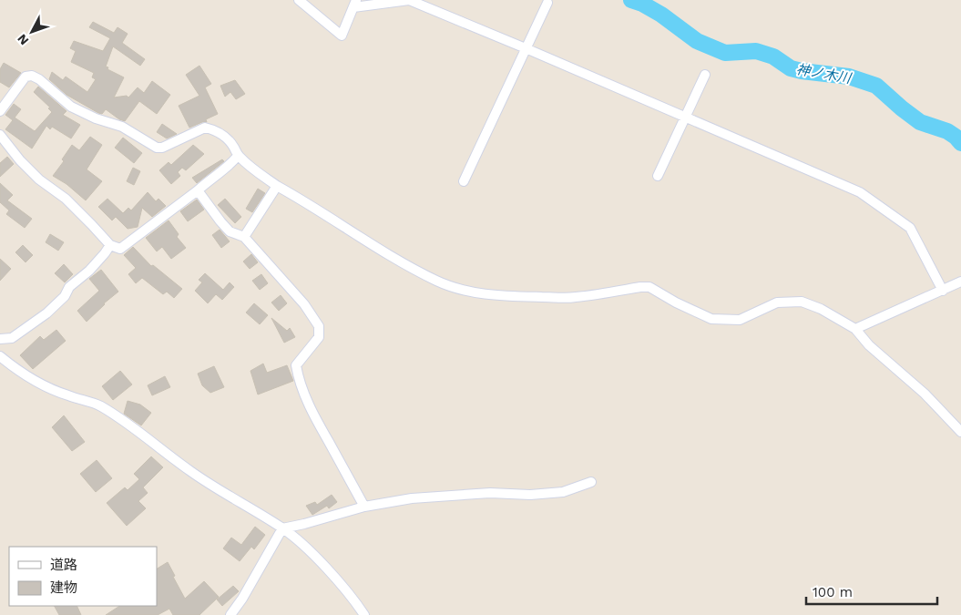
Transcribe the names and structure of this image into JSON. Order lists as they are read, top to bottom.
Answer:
{
  "water": ["神ノ木川"],
  "legend": ["道路", "建物"],
  "scale_bar": "100 m",
  "north": "bottom left"
}
